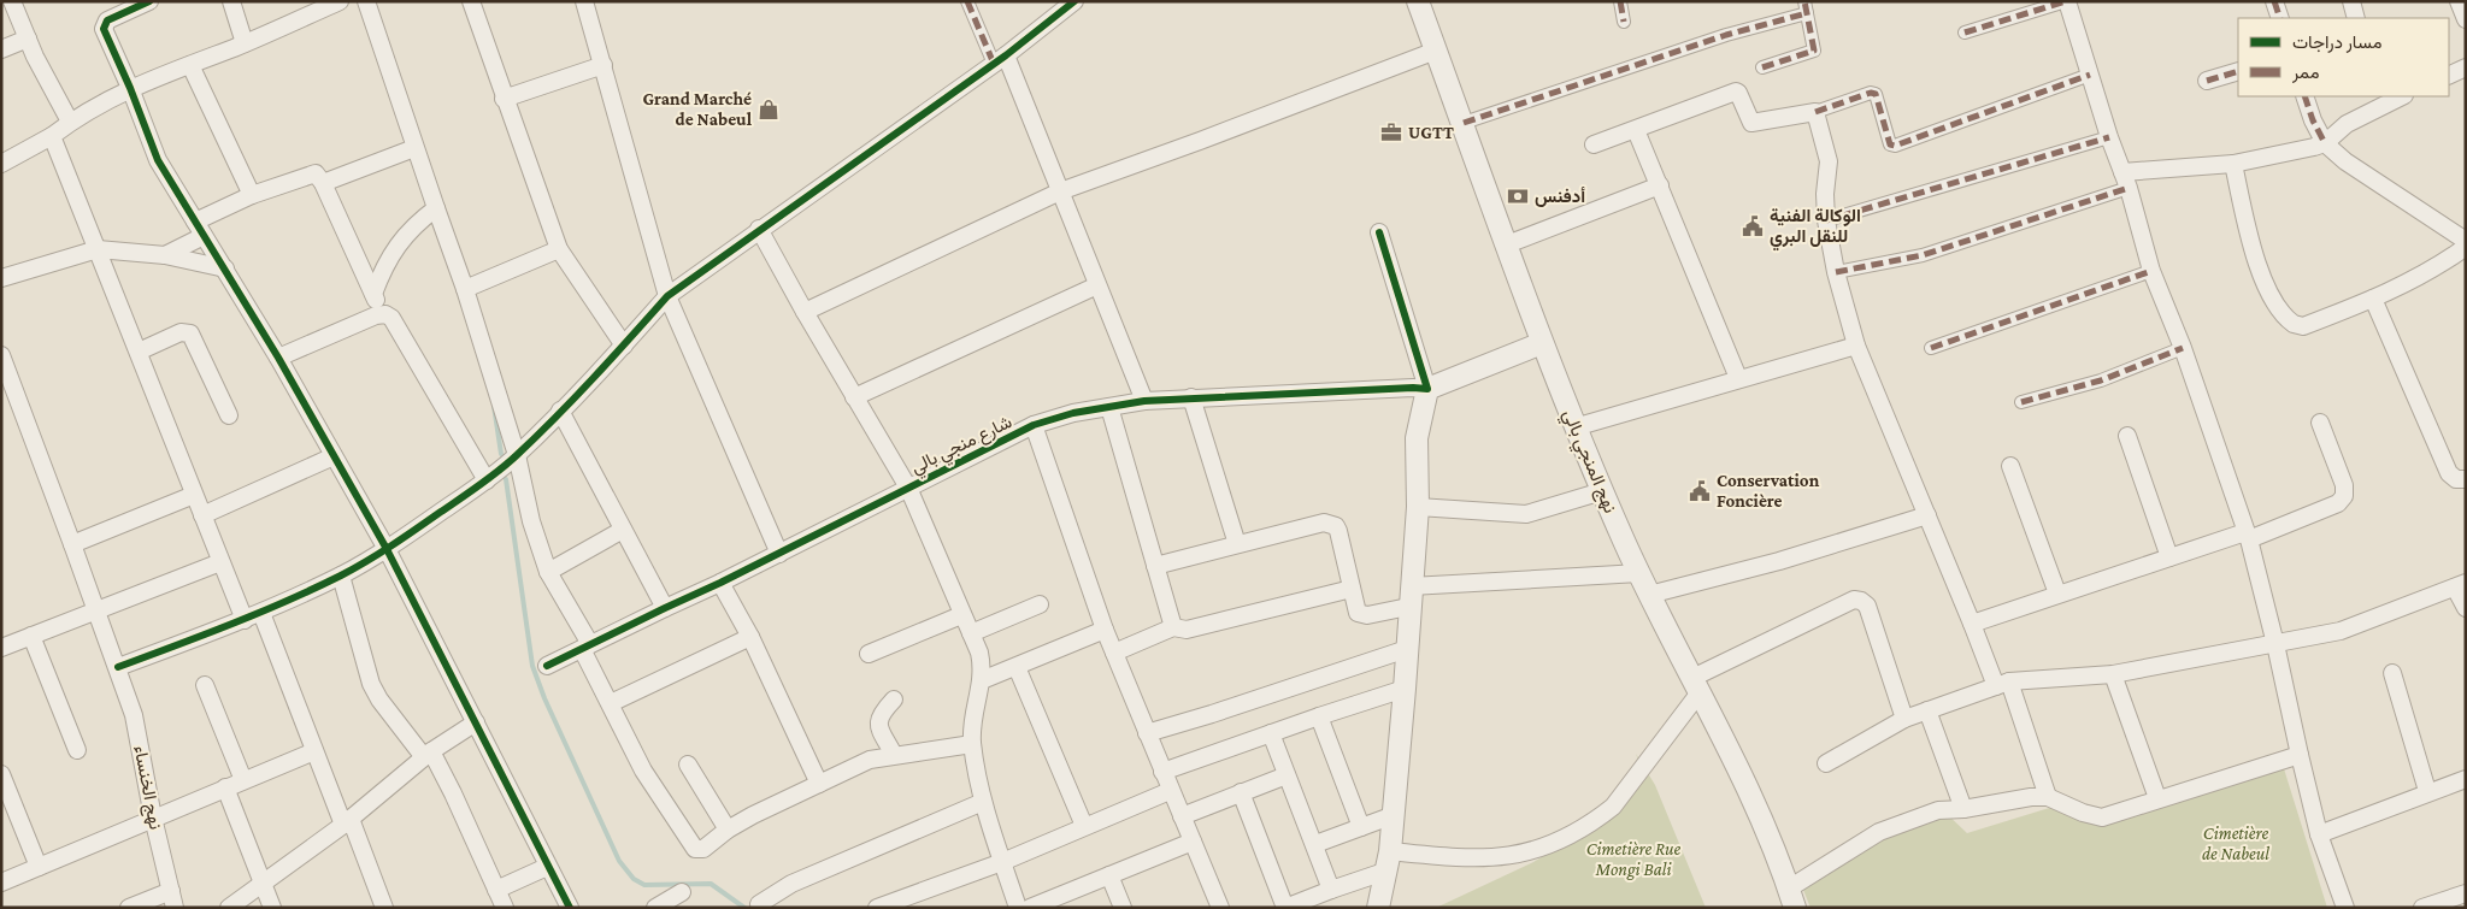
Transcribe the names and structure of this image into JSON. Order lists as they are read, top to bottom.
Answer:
{
  "streets": {
    "street": ["شارع منجي بالي", "نهج المنجي بالي", "نهج الخنساء"]
  },
  "parks": ["Cimetière de Nabeul", "Cimetière Rue Mongi Bali"],
  "places": {
    "shop": ["Grand Marché de Nabeul"],
    "office": ["UGTT"],
    "bank": ["أدفنس"],
    "public building": ["الوكالة الفنية للنقل البري", "Conservation Foncière"]
  },
  "legend": ["مسار دراجات", "ممر"]
}
